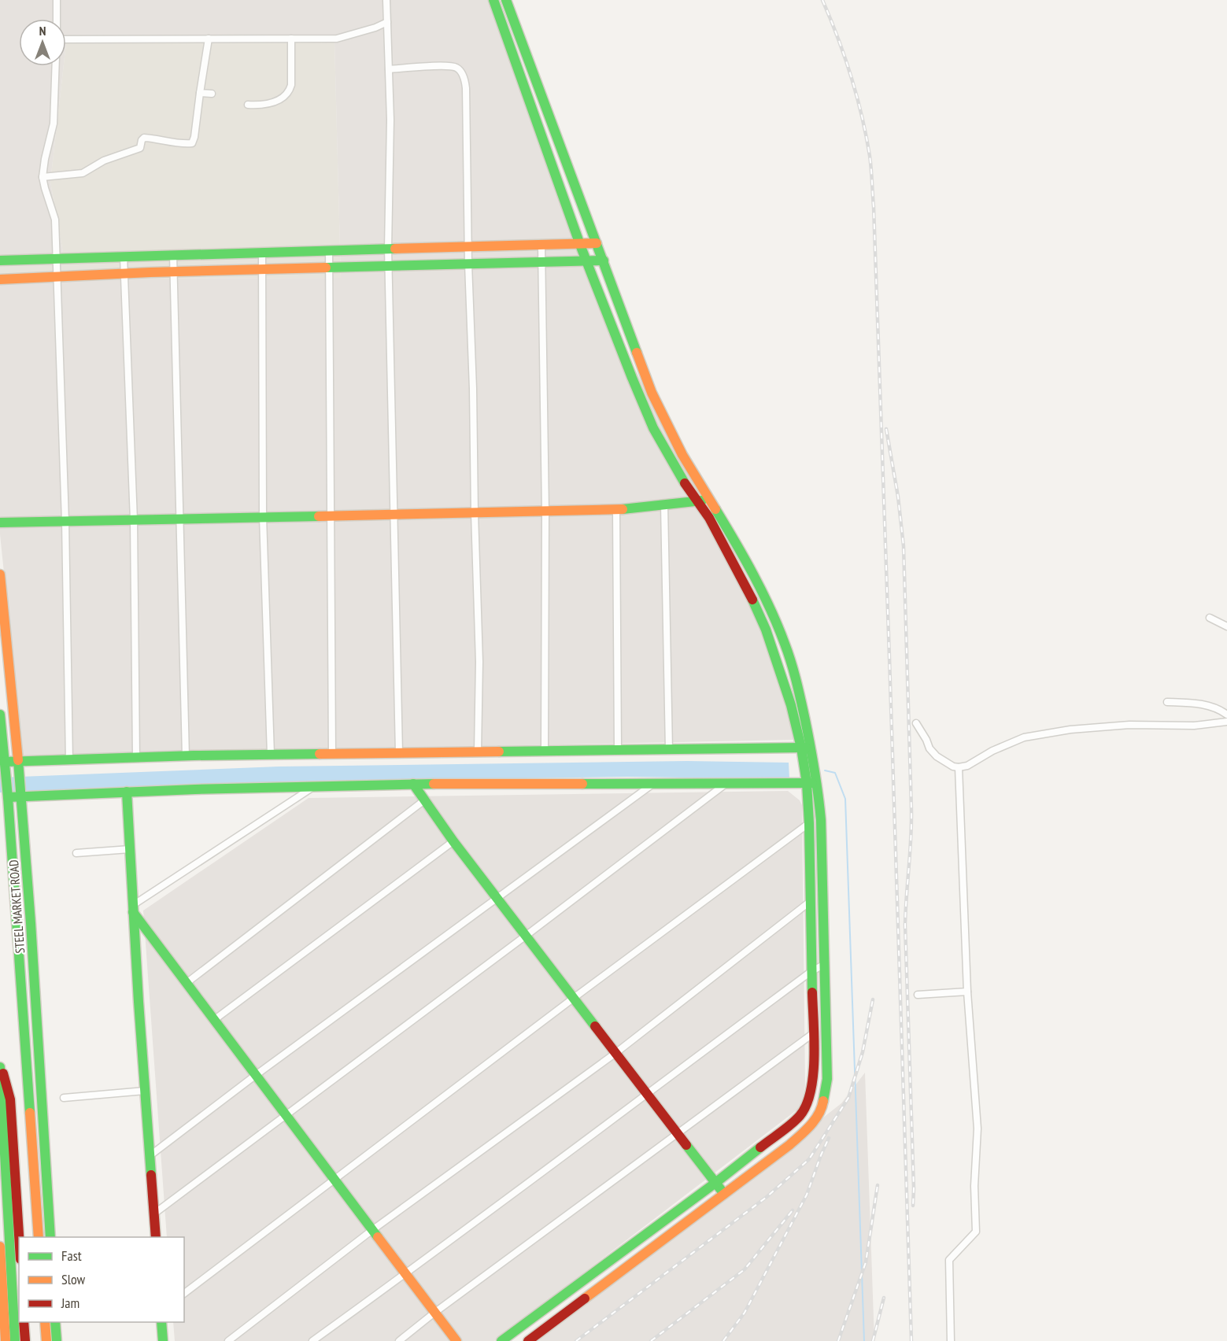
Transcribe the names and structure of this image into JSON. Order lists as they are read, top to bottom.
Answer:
{
  "streets": {
    "main road": ["STEEL MARKET ROAD"]
  },
  "legend": ["Fast", "Slow", "Jam"],
  "north": "top"
}
